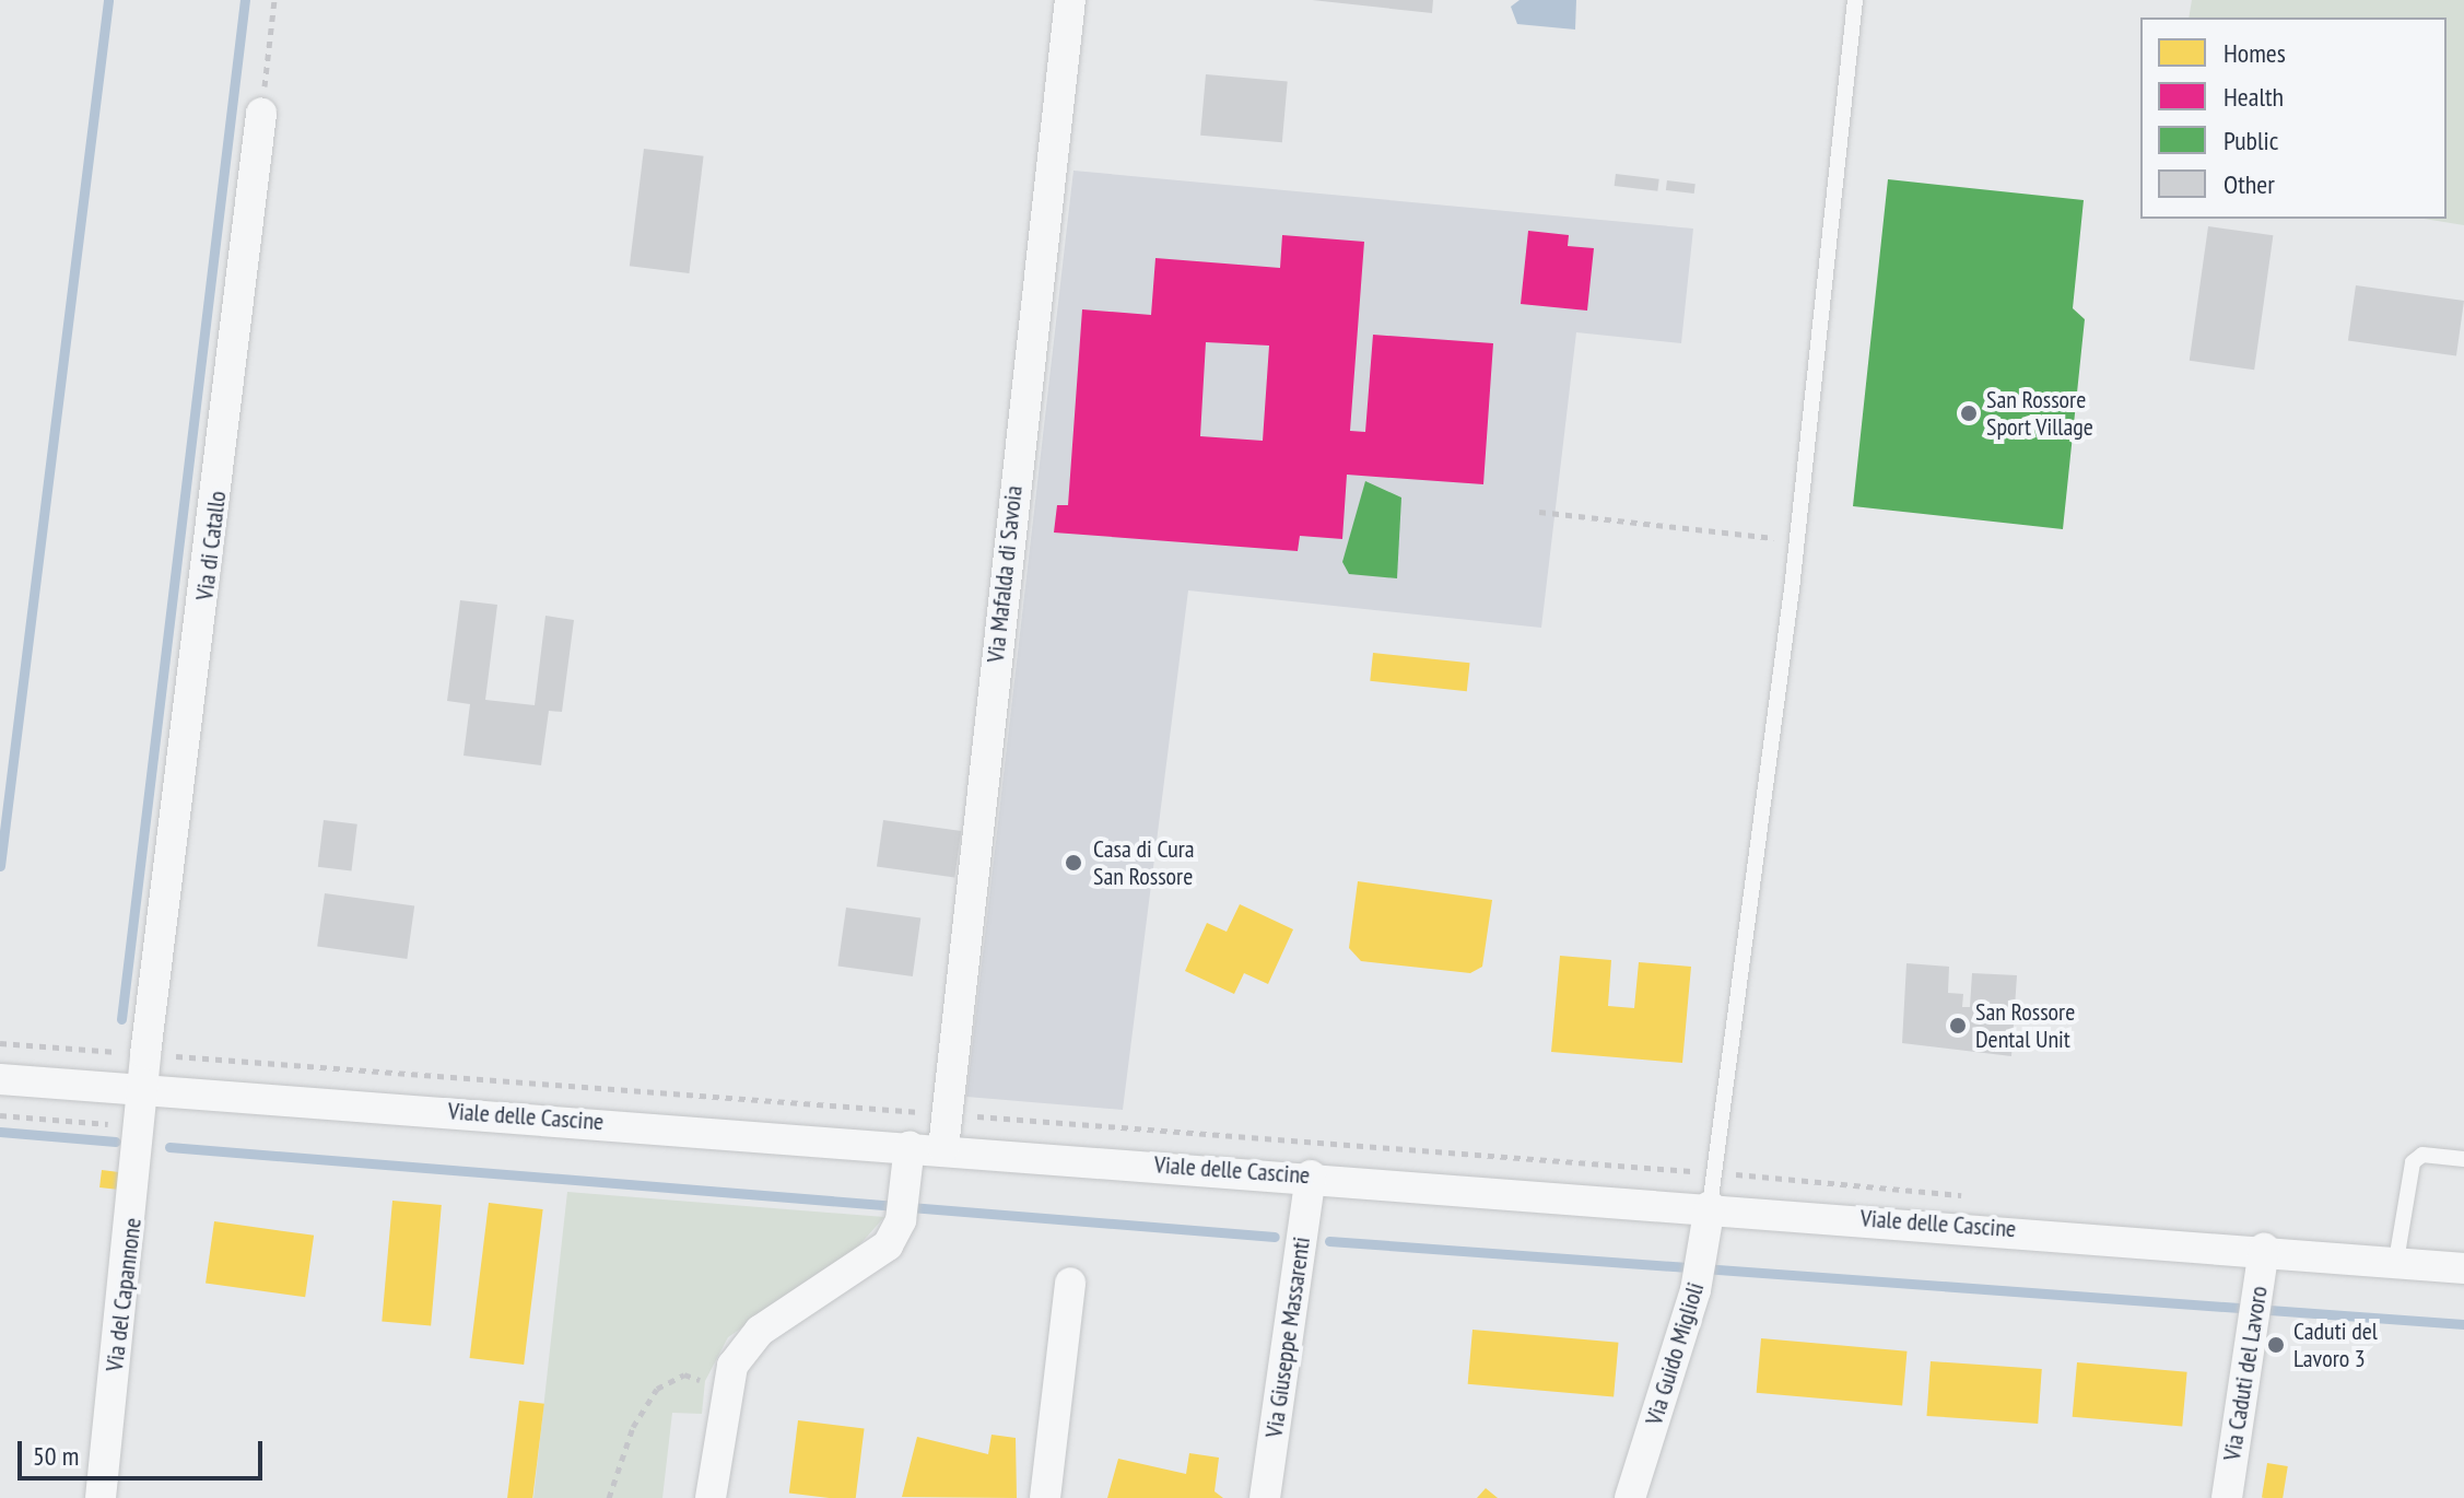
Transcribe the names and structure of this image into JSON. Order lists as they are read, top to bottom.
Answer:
{
  "streets": {
    "street": [
      "Via di Catallo",
      "Via Mafalda di Savoia",
      "Viale delle Cascine",
      "Via del Capannone",
      "Via Giuseppe Massarenti",
      "Via Guido Miglioli",
      "Via Caduti del Lavoro"
    ]
  },
  "crossings": [
    ["Via di Catallo", "Viale delle Cascine"],
    ["Via di Catallo", "Via del Capannone"],
    ["Via Mafalda di Savoia", "Viale delle Cascine"],
    ["Viale delle Cascine", "Via del Capannone"],
    ["Viale delle Cascine", "Via Giuseppe Massarenti"],
    ["Viale delle Cascine", "Via Guido Miglioli"],
    ["Viale delle Cascine", "Via Caduti del Lavoro"]
  ],
  "places": [
    "San Rossore Sport Village",
    "Casa di Cura San Rossore",
    "San Rossore Dental Unit",
    "Caduti del Lavoro 3"
  ],
  "legend": [
    "Homes",
    "Health",
    "Public",
    "Other"
  ],
  "scale_bar": "50 m"
}
